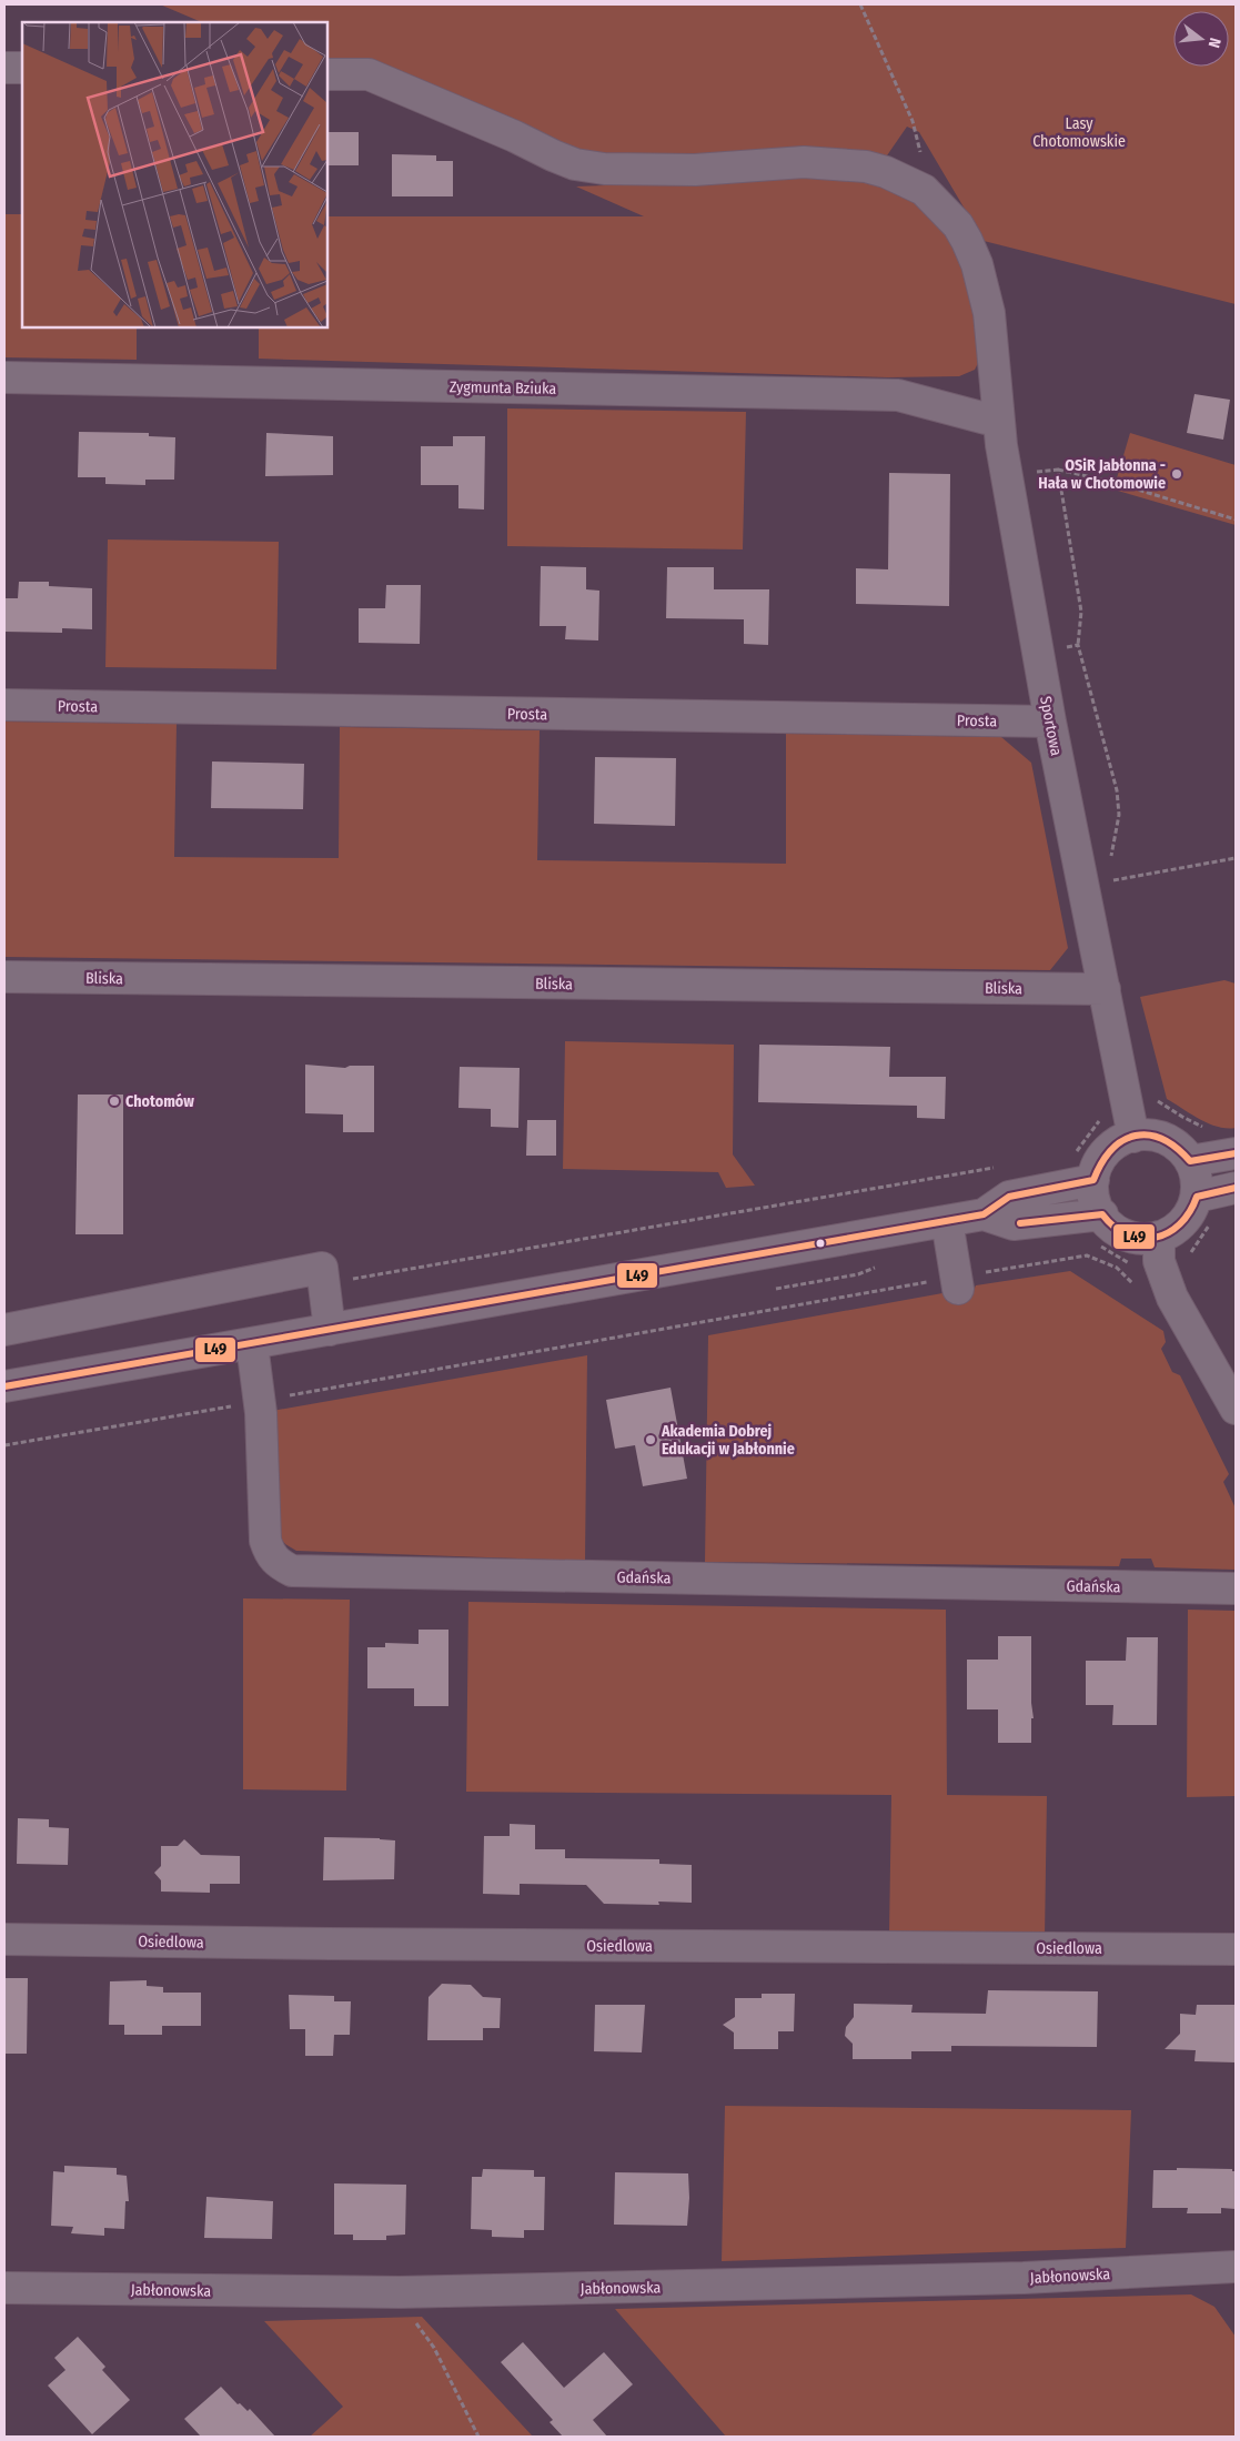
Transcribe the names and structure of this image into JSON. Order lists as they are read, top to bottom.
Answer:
{
  "streets": {
    "street": [
      "Zygmunta Bziuka",
      "Prosta",
      "Sportowa",
      "Bliska",
      "Gdańska",
      "Osiedlowa",
      "Jabłonowska"
    ]
  },
  "crossings": [
    ["Zygmunta Bziuka", "Sportowa"],
    ["Prosta", "Sportowa"],
    ["Sportowa", "Bliska"]
  ],
  "parks": ["Lasy Chotomowskie"],
  "places": ["OSiR Jabłonna - Hała w Chotomowie", "Chotomów", "Akademia Dobrej Edukacji w Jabłonnie"],
  "lines": ["transit line L49"],
  "north": "right"
}
